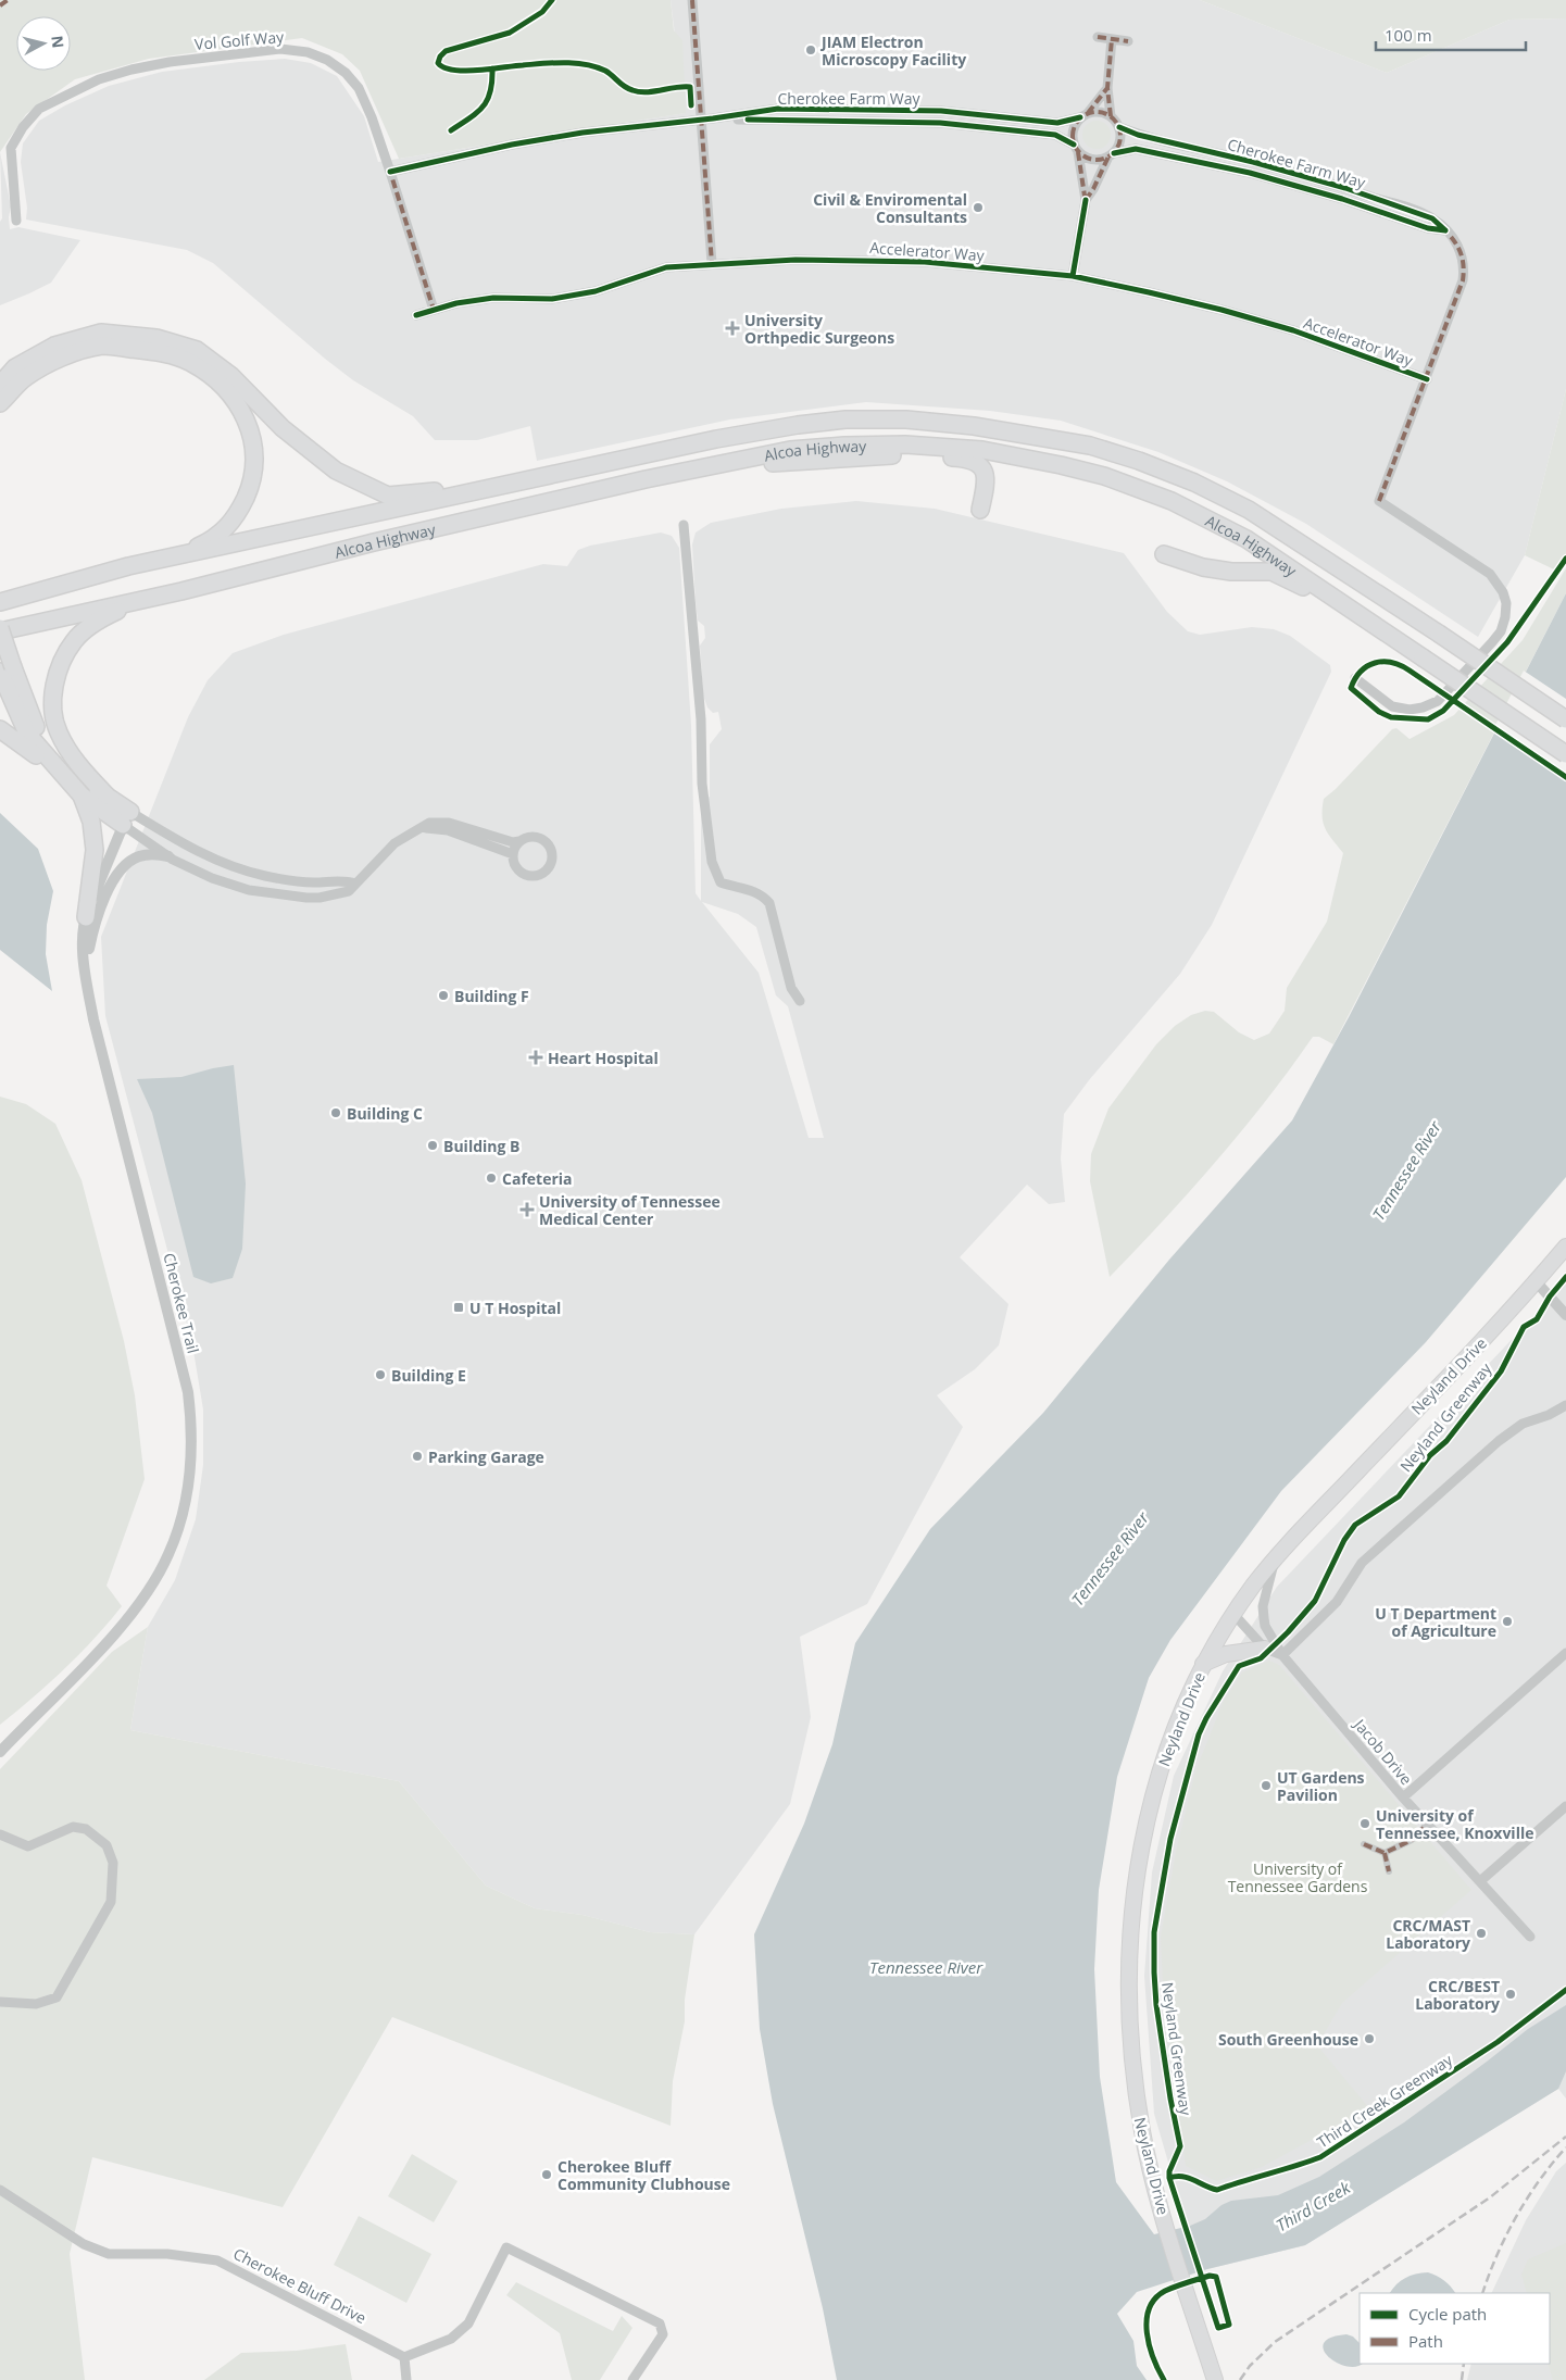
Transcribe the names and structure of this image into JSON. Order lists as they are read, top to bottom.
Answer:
{
  "streets": {
    "highway": ["Alcoa Highway"],
    "main road": ["Neyland Drive"],
    "street": [
      "Vol Golf Way",
      "Cherokee Farm Way",
      "Accelerator Way",
      "Cherokee Trail",
      "Jacob Drive",
      "Cherokee Bluff Drive"
    ],
    "cycle path": ["Neyland Greenway", "Third Creek Greenway"]
  },
  "crossings": [
    ["Vol Golf Way", "Cherokee Farm Way"],
    ["Vol Golf Way", "Accelerator Way"],
    ["Cherokee Farm Way", "Accelerator Way"],
    ["Neyland Drive", "Jacob Drive"]
  ],
  "water": ["Tennessee River", "Third Creek"],
  "parks": ["University of Tennessee Gardens"],
  "places": {
    "other": [
      "JIAM Electron Microscopy Facility",
      "Civil & Enviromental Consultants",
      "Building F",
      "Building C",
      "Building B",
      "Cafeteria",
      "Building E",
      "Parking Garage",
      "U T Department of Agriculture",
      "UT Gardens Pavilion",
      "University of Tennessee, Knoxville",
      "CRC/MAST Laboratory",
      "CRC/BEST Laboratory",
      "South Greenhouse",
      "Cherokee Bluff Community Clubhouse"
    ],
    "health": ["University Orthpedic Surgeons", "Heart Hospital", "University of Tennessee Medical Center"],
    "transit": ["U T Hospital"]
  },
  "legend": ["Cycle path", "Path"],
  "scale_bar": "100 m",
  "north": "right"
}
